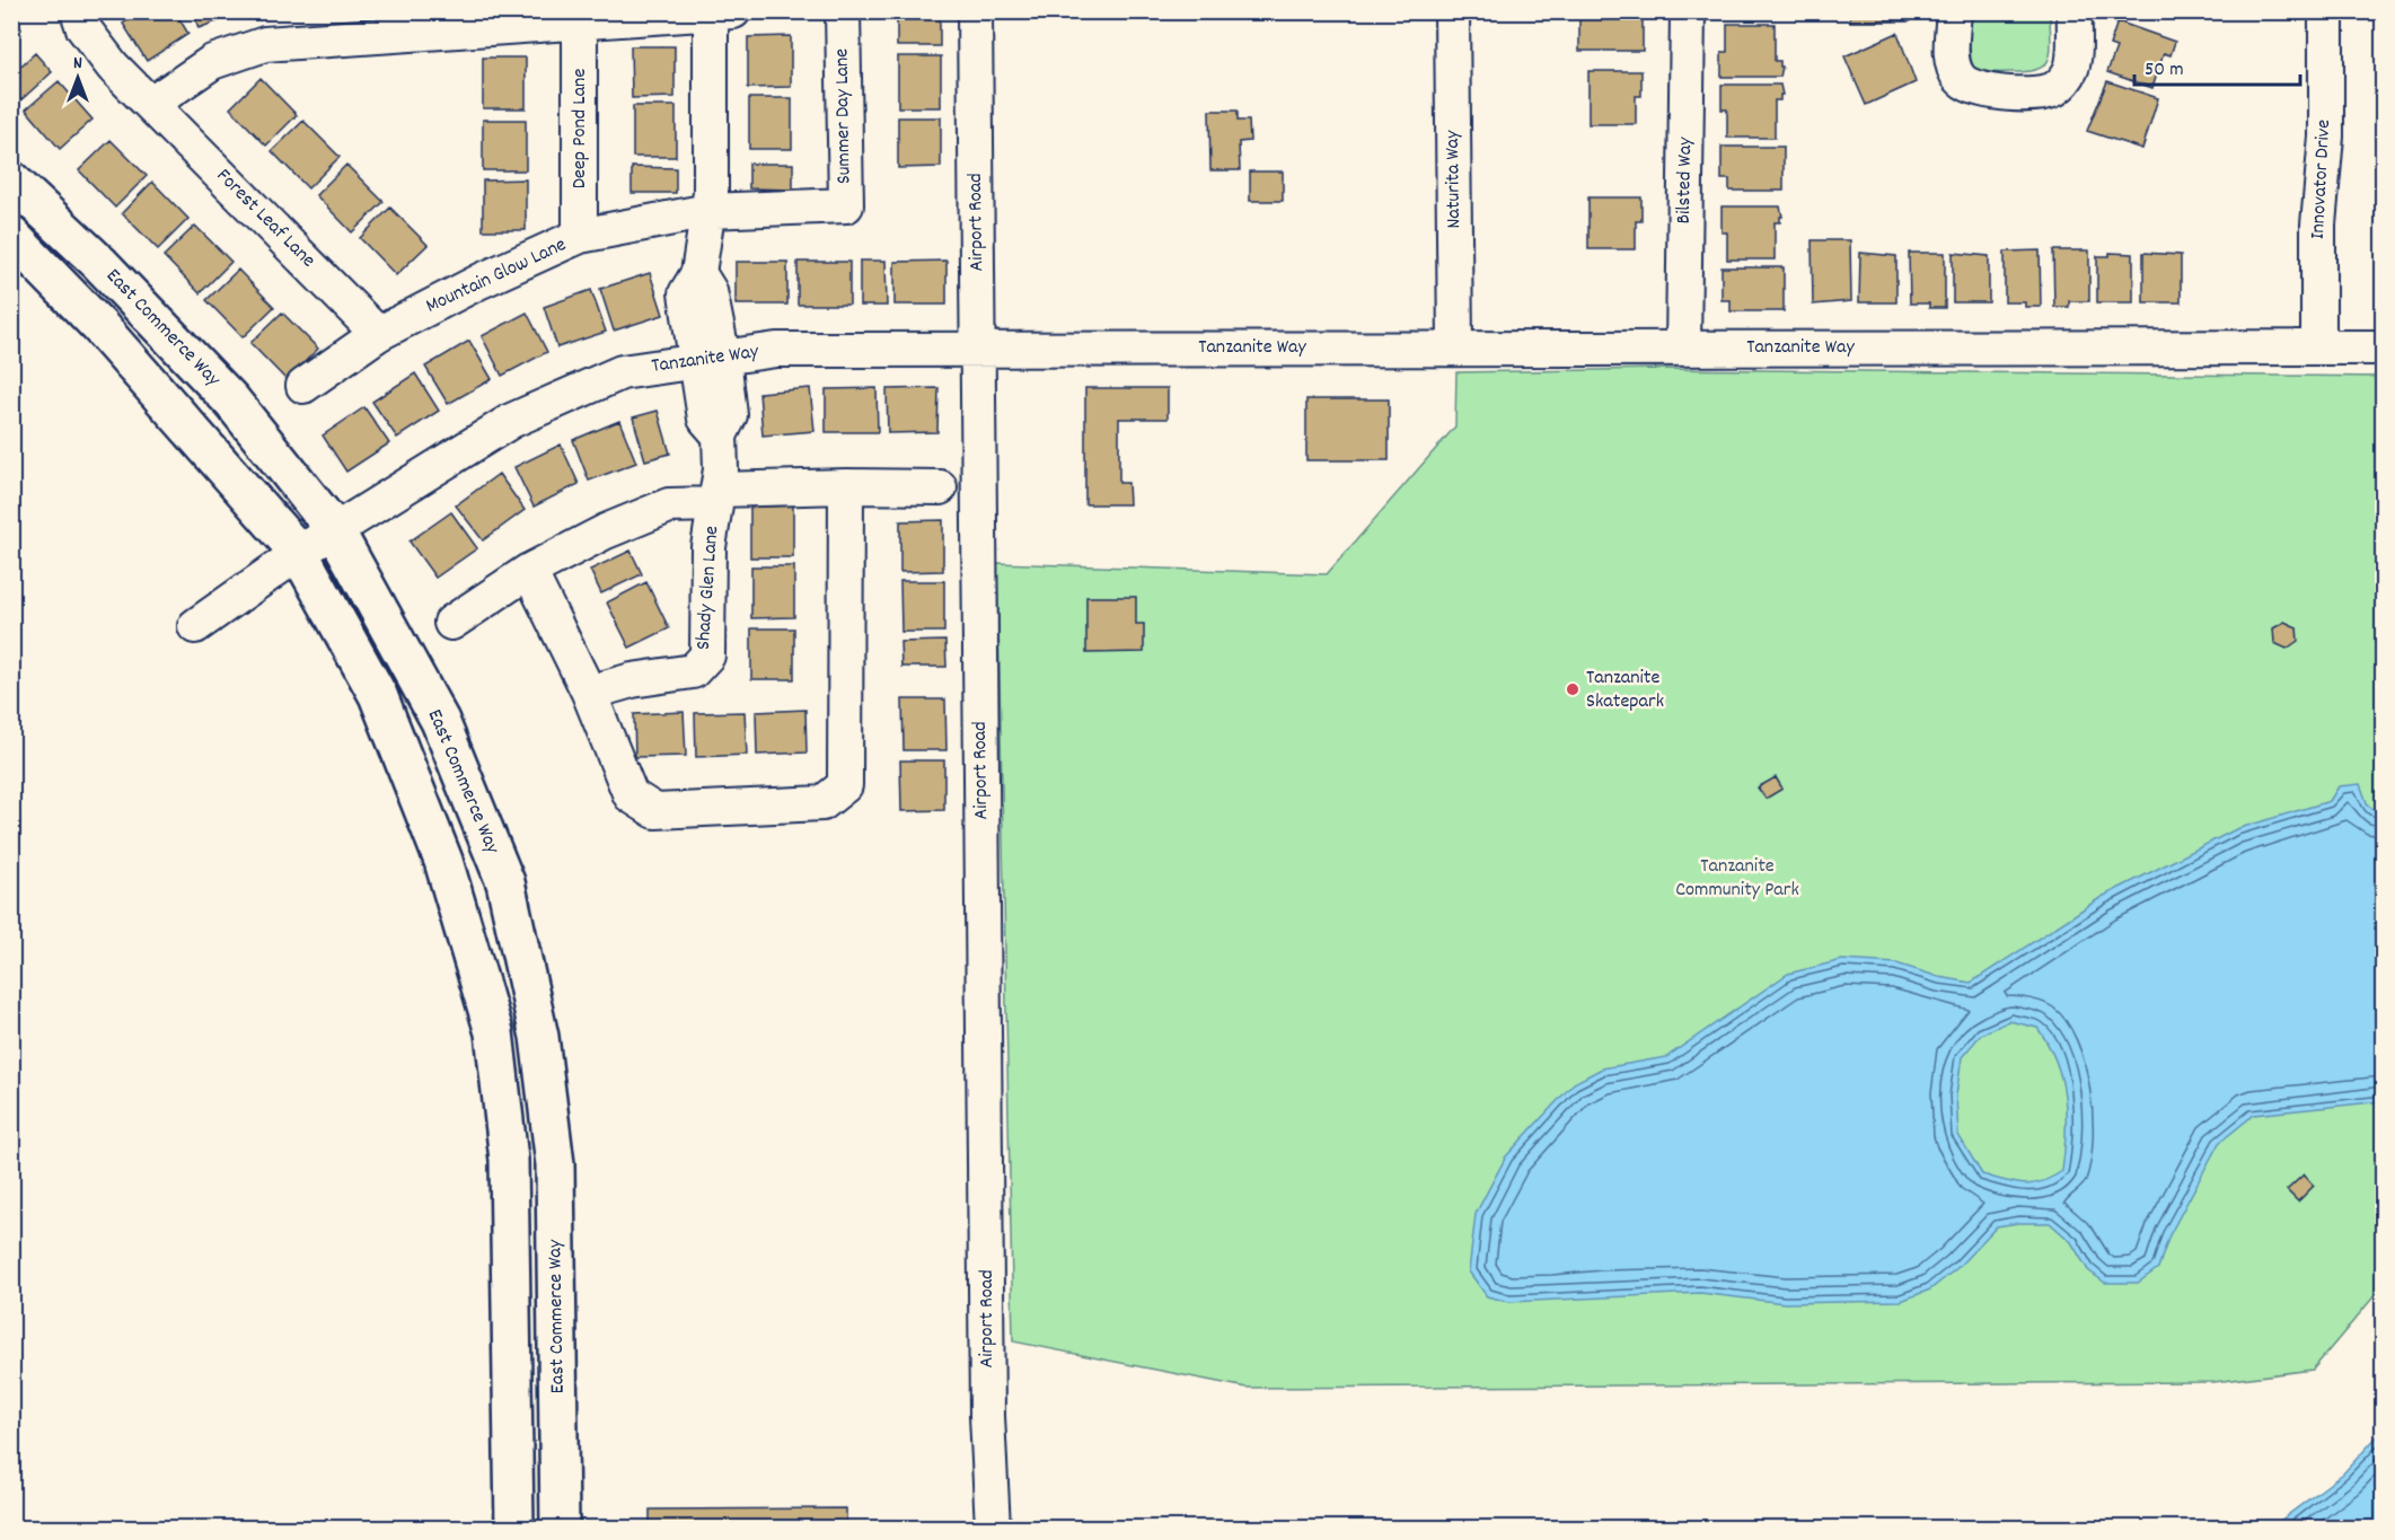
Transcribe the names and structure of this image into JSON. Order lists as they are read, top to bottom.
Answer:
{
  "streets": {
    "main road": ["East Commerce Way"],
    "street": [
      "Summer Day Lane",
      "Deep Pond Lane",
      "Naturita Way",
      "Innovator Drive",
      "Bilsted Way",
      "Forest Leaf Lane",
      "Airport Road",
      "Mountain Glow Lane",
      "Tanzanite Way",
      "Shady Glen Lane"
    ]
  },
  "crossings": [
    ["Summer Day Lane", "Mountain Glow Lane"],
    ["Summer Day Lane", "Shady Glen Lane"],
    ["Deep Pond Lane", "Mountain Glow Lane"],
    ["Naturita Way", "Tanzanite Way"],
    ["Innovator Drive", "Tanzanite Way"],
    ["Bilsted Way", "Tanzanite Way"],
    ["Forest Leaf Lane", "Mountain Glow Lane"],
    ["Airport Road", "Tanzanite Way"],
    ["Mountain Glow Lane", "Shady Glen Lane"],
    ["East Commerce Way", "Tanzanite Way"],
    ["Tanzanite Way", "Shady Glen Lane"]
  ],
  "parks": ["Tanzanite Community Park"],
  "places": ["Tanzanite Skatepark"],
  "scale_bar": "50 m",
  "north": "top"
}
